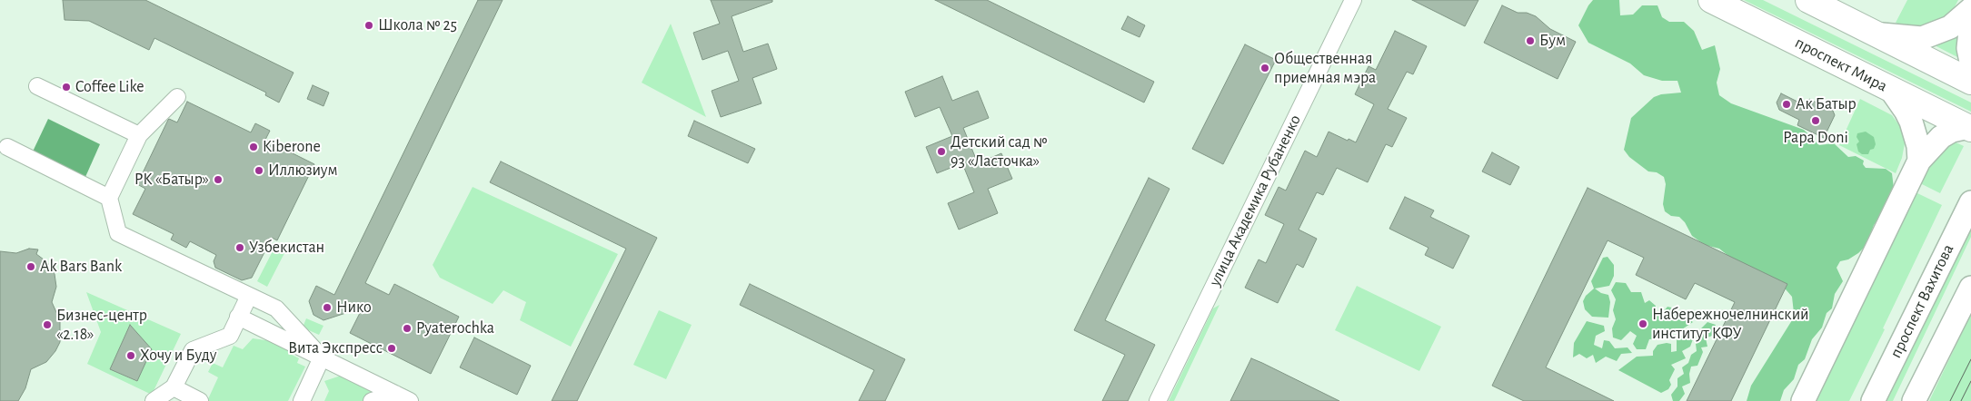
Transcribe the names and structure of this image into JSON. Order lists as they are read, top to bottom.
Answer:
{
  "streets": {
    "main road": ["проспект Мира", "проспект Вахитова"],
    "street": ["улица Академика Рубаненко"]
  },
  "places": [
    "Школа № 25",
    "Бум",
    "Общественная приемная мэра",
    "Coffee Like",
    "Ак Батыр",
    "Papa Doni",
    "Kiberone",
    "Детский сад № 93 «Ласточка»",
    "Иллюзиум",
    "РК «Батыр»",
    "Узбекистан",
    "Ak Bars Bank",
    "Нико",
    "Набережночелнинский институт КФУ",
    "Бизнес-центр «2.18»",
    "Pyaterochka",
    "Вита Экспресс",
    "Хочу и Буду"
  ]
}
